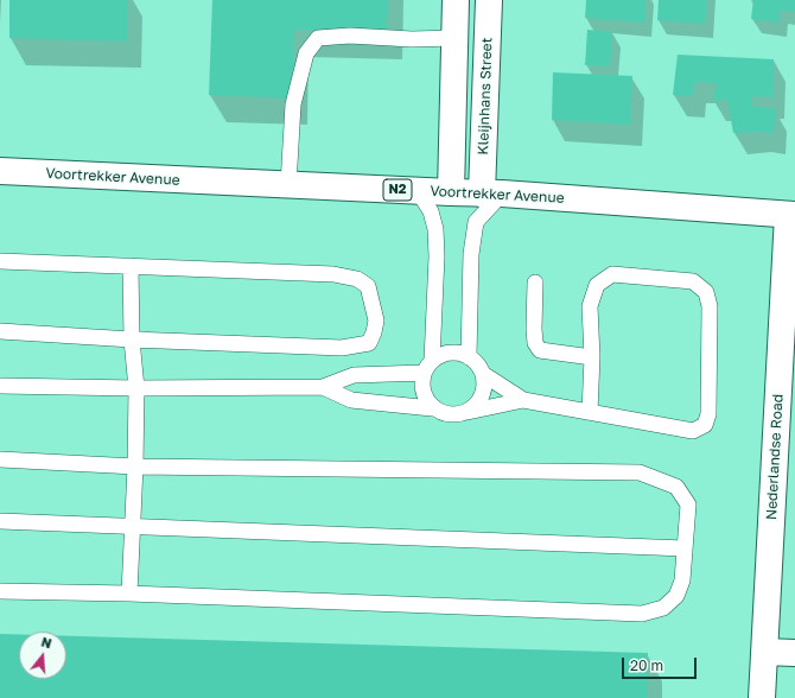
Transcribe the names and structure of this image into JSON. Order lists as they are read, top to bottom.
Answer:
{
  "streets": {
    "main road": [
      "Kleijnhans Street",
      "Voortrekker Avenue",
      "N2",
      "Nederlandse Road"
    ]
  },
  "crossings": [
    ["Kleijnhans Street", "Voortrekker Avenue"],
    ["Voortrekker Avenue", "Nederlandse Road"]
  ],
  "scale_bar": "20 m",
  "north": "top"
}
